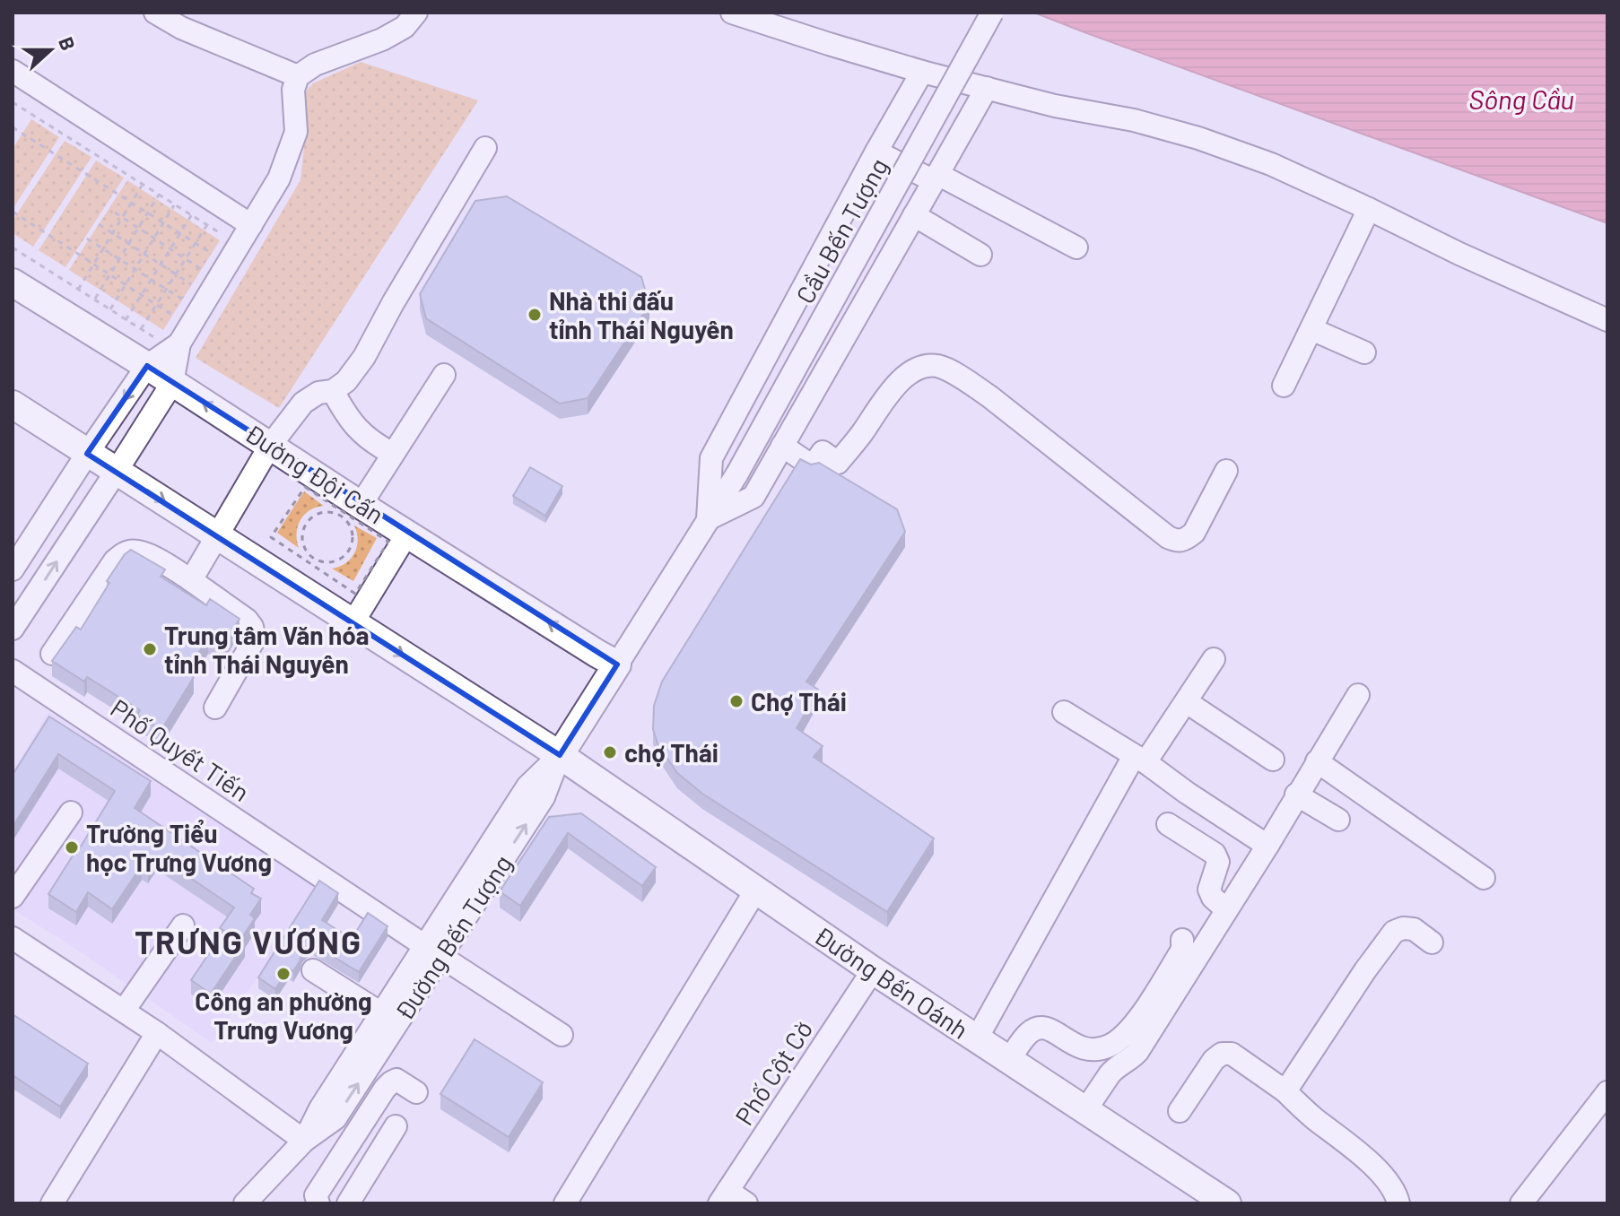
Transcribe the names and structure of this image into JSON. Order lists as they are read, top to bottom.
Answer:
{
  "streets": {
    "main road": ["Đường Đội Cấn", "Đường Bến Tượng", "Đường Bến Oánh"],
    "street": ["Cầu Bến Tượng", "Phố Quyết Tiến", "Phố Cột Cờ"]
  },
  "crossings": [
    ["Cầu Bến Tượng", "Đường Bến Tượng"],
    ["Đường Đội Cấn", "Đường Bến Tượng"],
    ["Phố Quyết Tiến", "Đường Bến Tượng"],
    ["Đường Bến Tượng", "Đường Bến Oánh"],
    ["Đường Bến Oánh", "Phố Cột Cờ"]
  ],
  "districts": ["TRƯNG VƯƠNG"],
  "water": ["Sông Cầu"],
  "places": [
    "Nhà thi đấu tỉnh Thái Nguyên",
    "Trung tâm Văn hóa tỉnh Thái Nguyên",
    "Chợ Thái",
    "chợ Thái",
    "Trường Tiểu học Trưng Vương",
    "Công an phường Trưng Vương"
  ],
  "north": "right"
}
